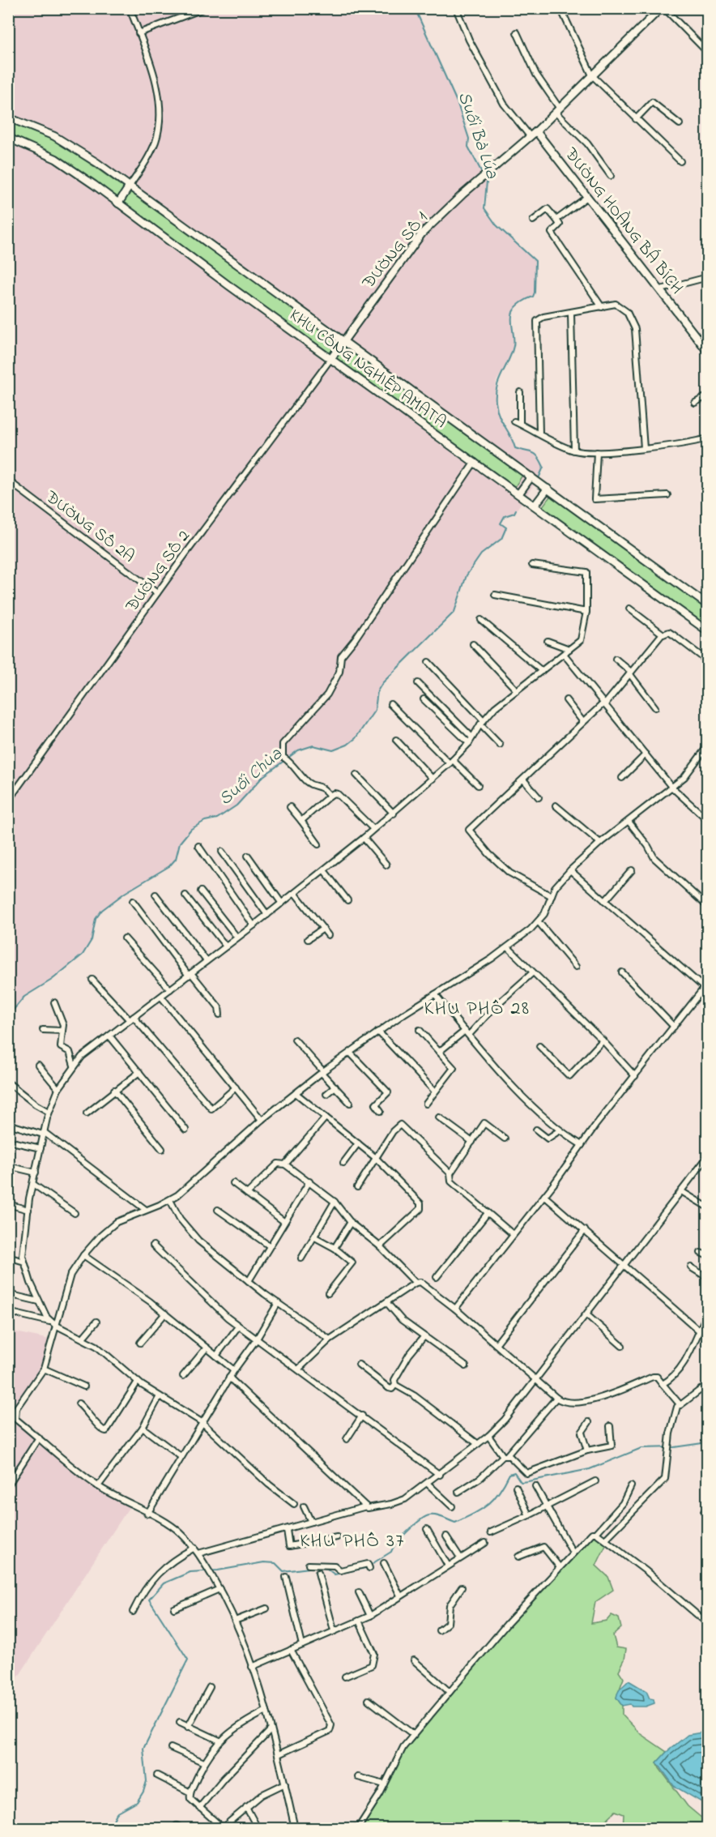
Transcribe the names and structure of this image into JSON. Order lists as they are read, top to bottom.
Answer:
{
  "streets": {
    "street": [
      "ĐƯỜNG HOÀNG BÁ BÍCH",
      "ĐƯỜNG SỐ 1",
      "KHU CÔNG NGHIỆP AMATA",
      "ĐƯỜNG SỐ 2A",
      "ĐƯỜNG SỐ 2"
    ]
  },
  "crossings": [
    ["ĐƯỜNG HOÀNG BÁ BÍCH", "ĐƯỜNG SỐ 1"],
    ["ĐƯỜNG SỐ 1", "KHU CÔNG NGHIỆP AMATA"],
    ["ĐƯỜNG SỐ 1", "ĐƯỜNG SỐ 2"],
    ["KHU CÔNG NGHIỆP AMATA", "ĐƯỜNG SỐ 2"],
    ["ĐƯỜNG SỐ 2A", "ĐƯỜNG SỐ 2"]
  ],
  "districts": ["KHU PHỐ 28", "KHU PHỐ 37"],
  "water": ["Suối Bà Lúa", "Suối Chùa"]
}
